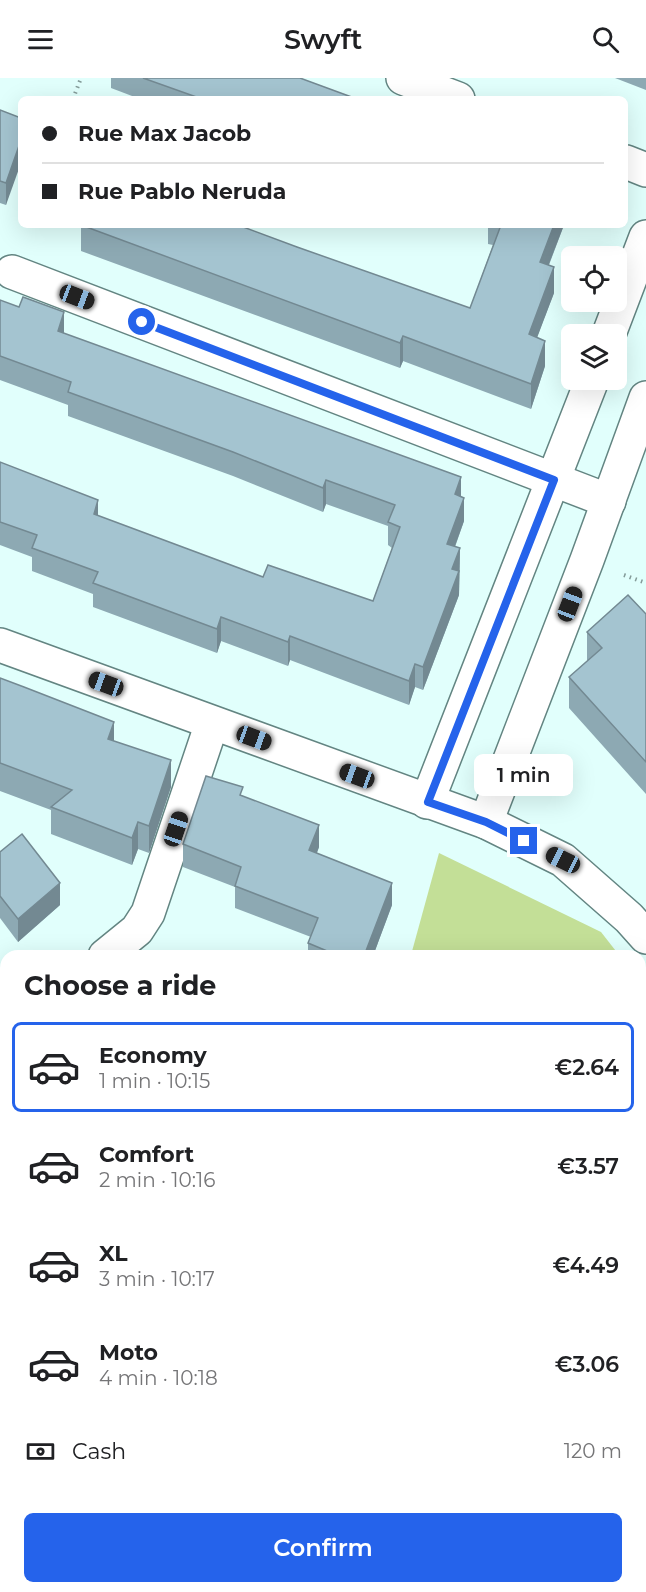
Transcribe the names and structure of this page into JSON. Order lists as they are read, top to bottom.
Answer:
{
  "page": {
    "header": "Swyft",
    "banner": ["Rue Max Jacob", "Rue Pablo Neruda"],
    "bubble": "1 min",
    "heading": "Choose a ride",
    "list": [
      {
        "name": "Economy",
        "note": "1 min · 10:15",
        "value": "€2.64"
      },
      {
        "name": "Comfort",
        "note": "2 min · 10:16",
        "value": "€3.57"
      },
      {
        "name": "XL",
        "note": "3 min · 10:17",
        "value": "€4.49"
      },
      {
        "name": "Moto",
        "note": "4 min · 10:18",
        "value": "€3.06"
      }
    ],
    "pay": ["Cash", "120 m"],
    "buttons": "Confirm"
  }
}
